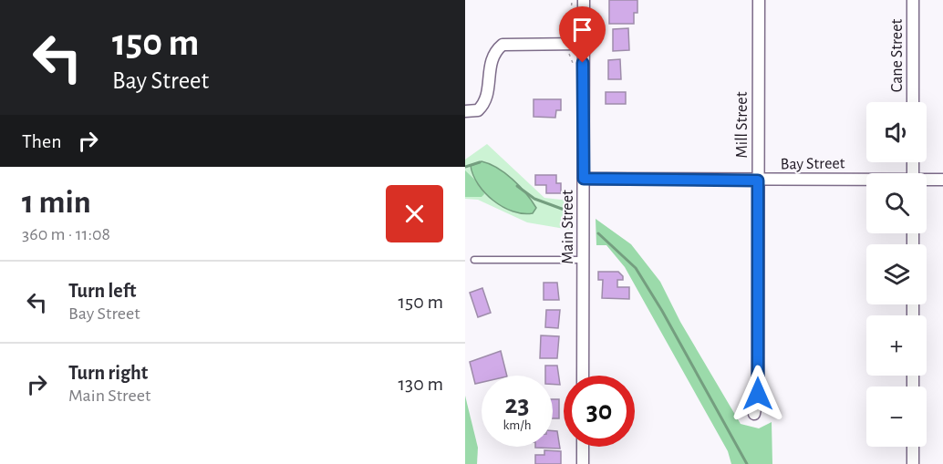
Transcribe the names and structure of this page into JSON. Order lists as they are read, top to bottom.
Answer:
{
  "streets": {
    "street": [
      "Cane Street",
      "Mill Street",
      "Bay Street",
      "Main Street"
    ]
  },
  "crossings": [
    ["Mill Street", "Bay Street"],
    ["Bay Street", "Main Street"]
  ],
  "page": {
    "turn": ["150 m", "Bay Street"],
    "map_buttons": ["+", "−"],
    "then": "Then",
    "heading": ["1 min", "360 m · 11:08"],
    "list": [
      {
        "name": "Turn left",
        "note": "Bay Street",
        "value": "150 m"
      },
      {
        "name": "Turn right",
        "note": "Main Street",
        "value": "130 m"
      }
    ],
    "speed": "23 km/h",
    "limit": "30"
  }
}
